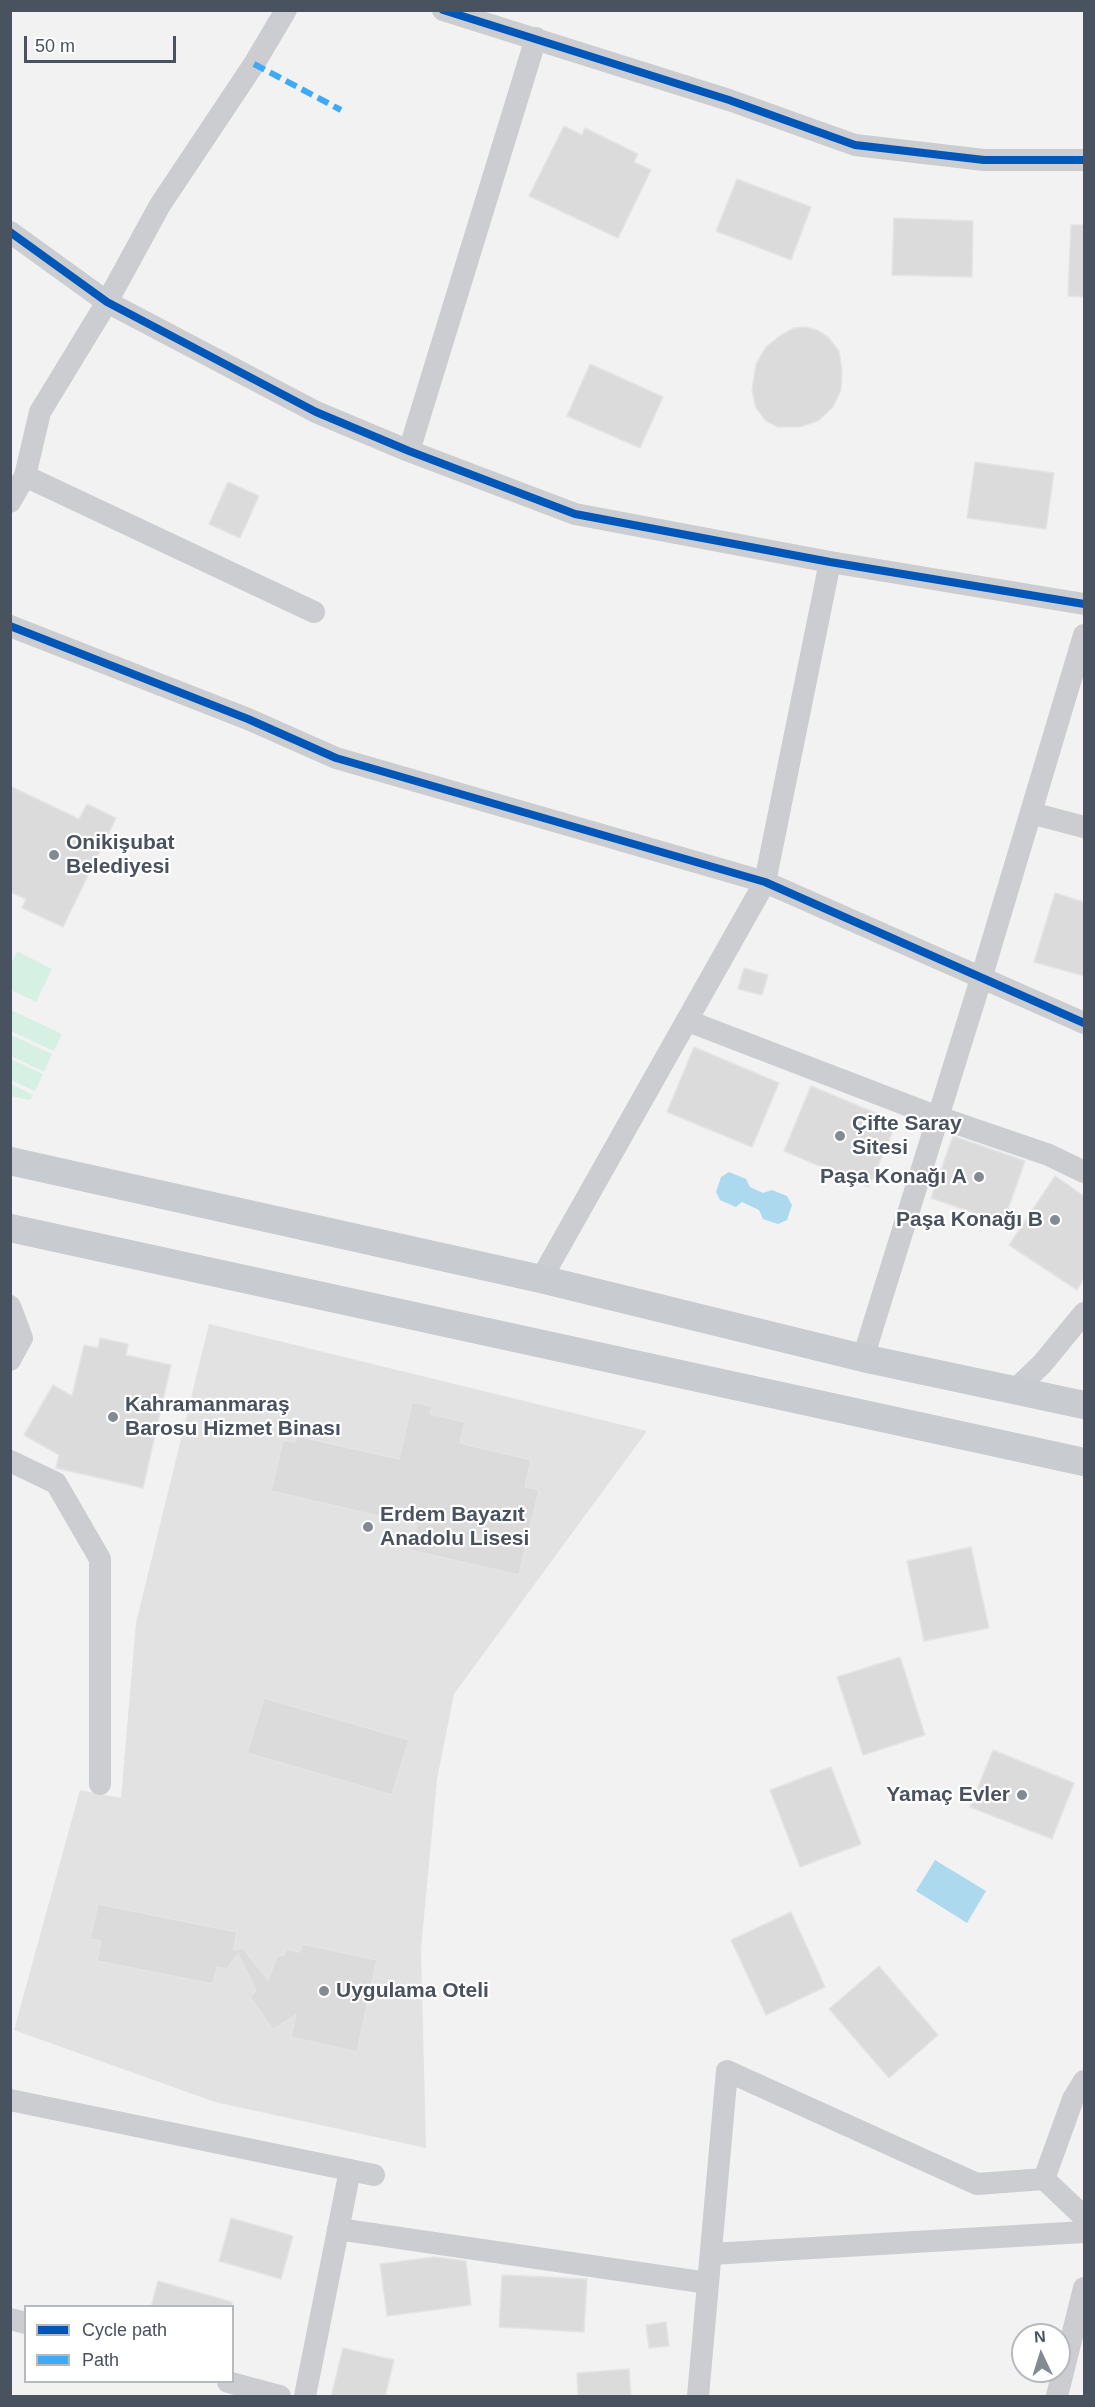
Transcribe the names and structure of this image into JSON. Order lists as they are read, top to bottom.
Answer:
{
  "places": [
    "Onikişubat Belediyesi",
    "Çifte Saray Sitesi",
    "Paşa Konağı A",
    "Paşa Konağı B",
    "Kahramanmaraş Barosu Hizmet Binası",
    "Erdem Bayazıt Anadolu Lisesi",
    "Yamaç Evler",
    "Uygulama Oteli"
  ],
  "legend": ["Cycle path", "Path"],
  "scale_bar": "50 m",
  "north": "top"
}
